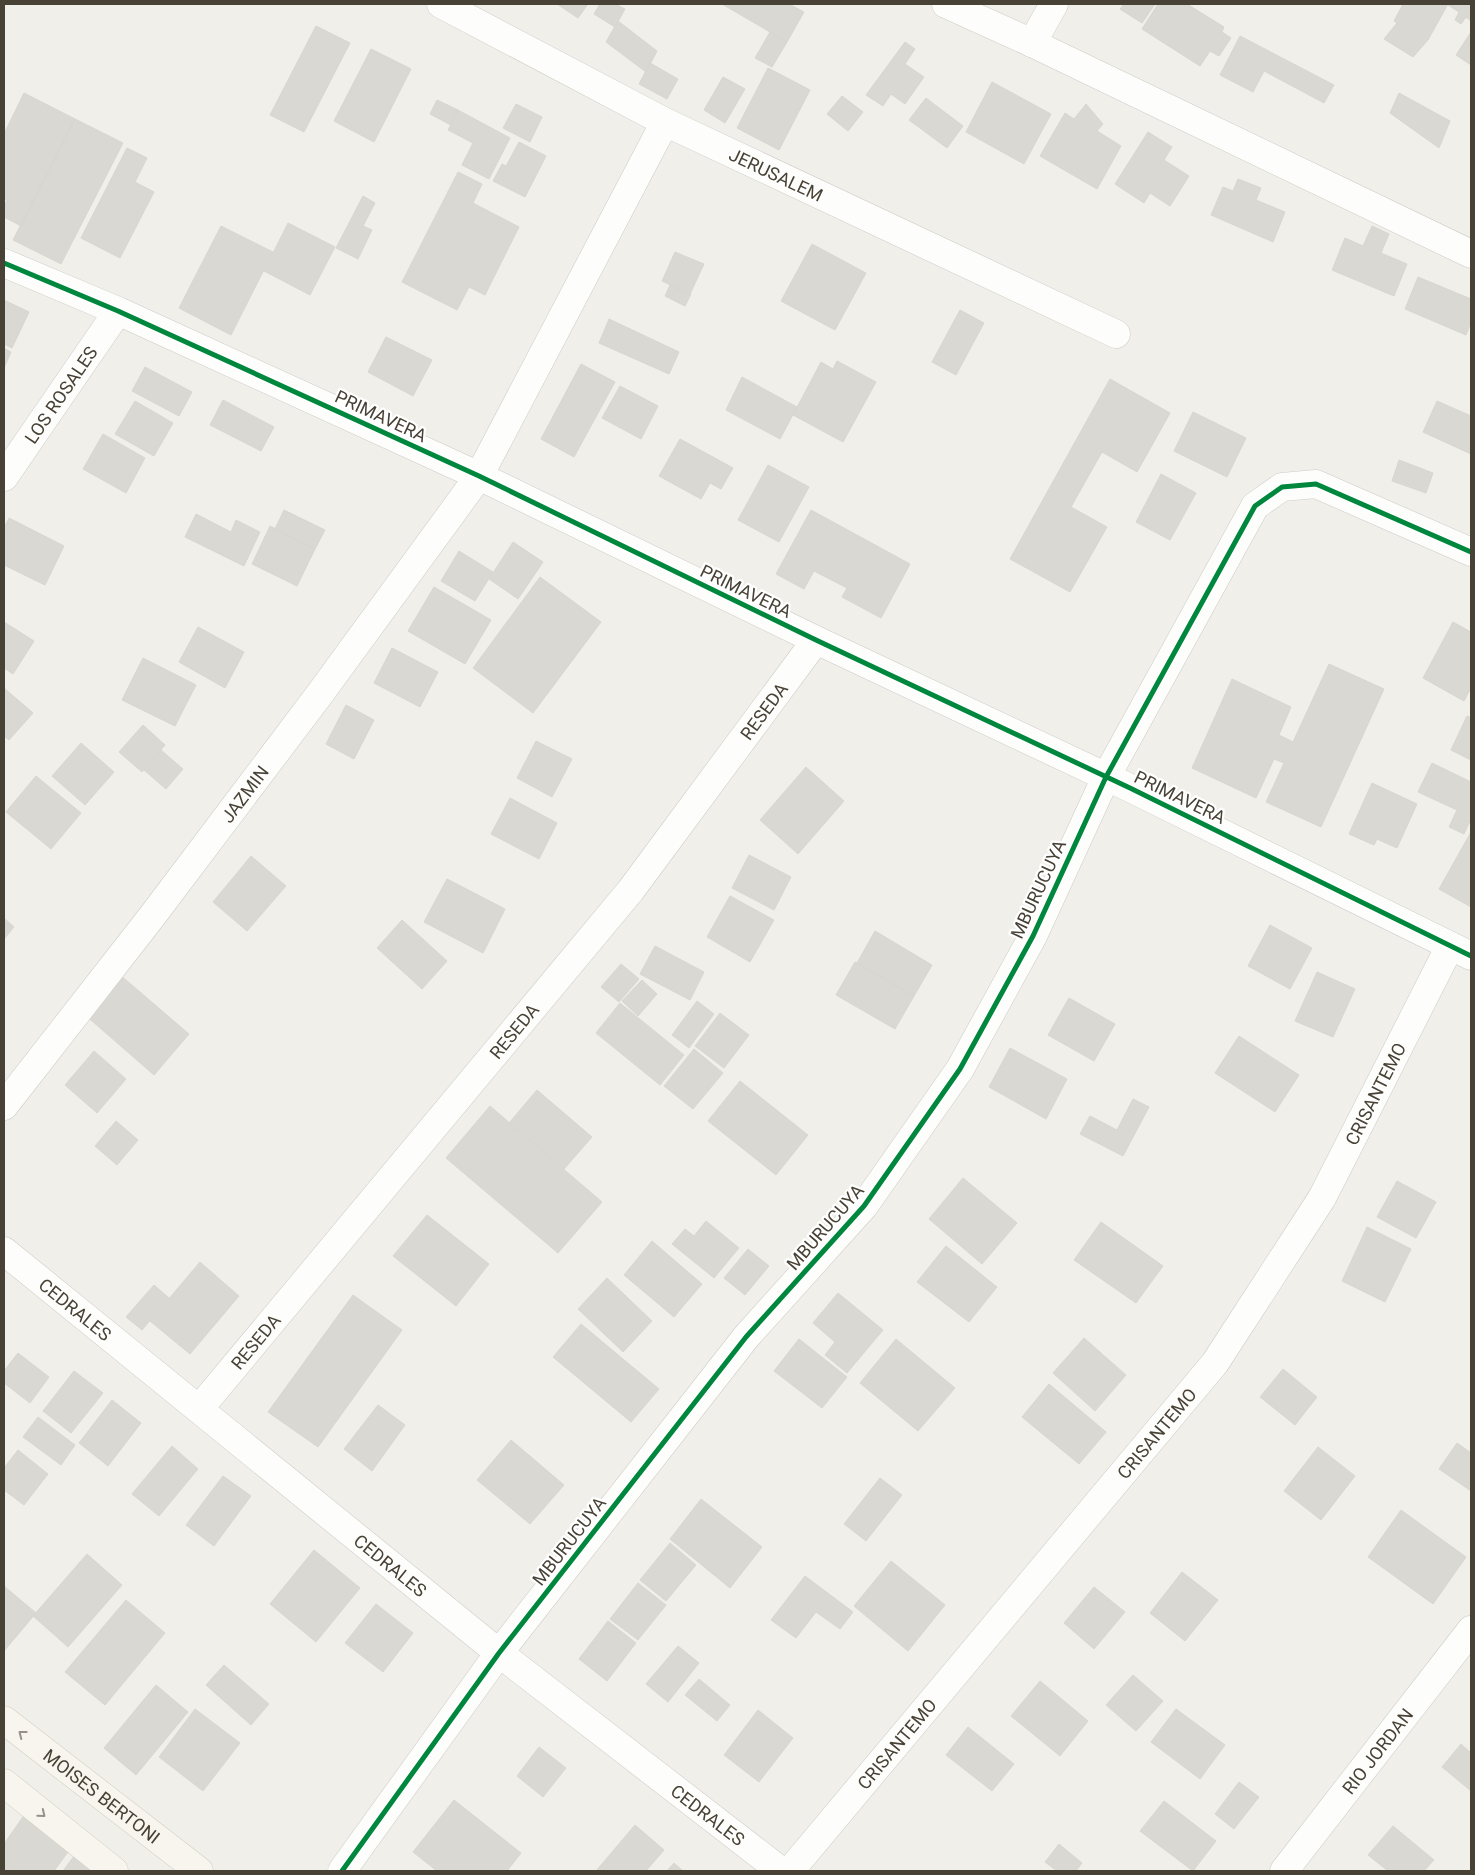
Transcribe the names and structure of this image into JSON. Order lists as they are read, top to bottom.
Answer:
{
  "streets": {
    "street": [
      "JERUSALEM",
      "LOS ROSALES",
      "PRIMAVERA",
      "RESEDA",
      "JAZMIN",
      "MBURUCUYA",
      "CRISANTEMO",
      "CEDRALES",
      "RIO JORDAN",
      "MOISES BERTONI"
    ]
  },
  "crossings": [
    ["JERUSALEM", "JAZMIN"],
    ["LOS ROSALES", "PRIMAVERA"],
    ["PRIMAVERA", "RESEDA"],
    ["PRIMAVERA", "JAZMIN"],
    ["PRIMAVERA", "MBURUCUYA"],
    ["PRIMAVERA", "CRISANTEMO"],
    ["RESEDA", "CEDRALES"],
    ["MBURUCUYA", "CEDRALES"]
  ]
}
